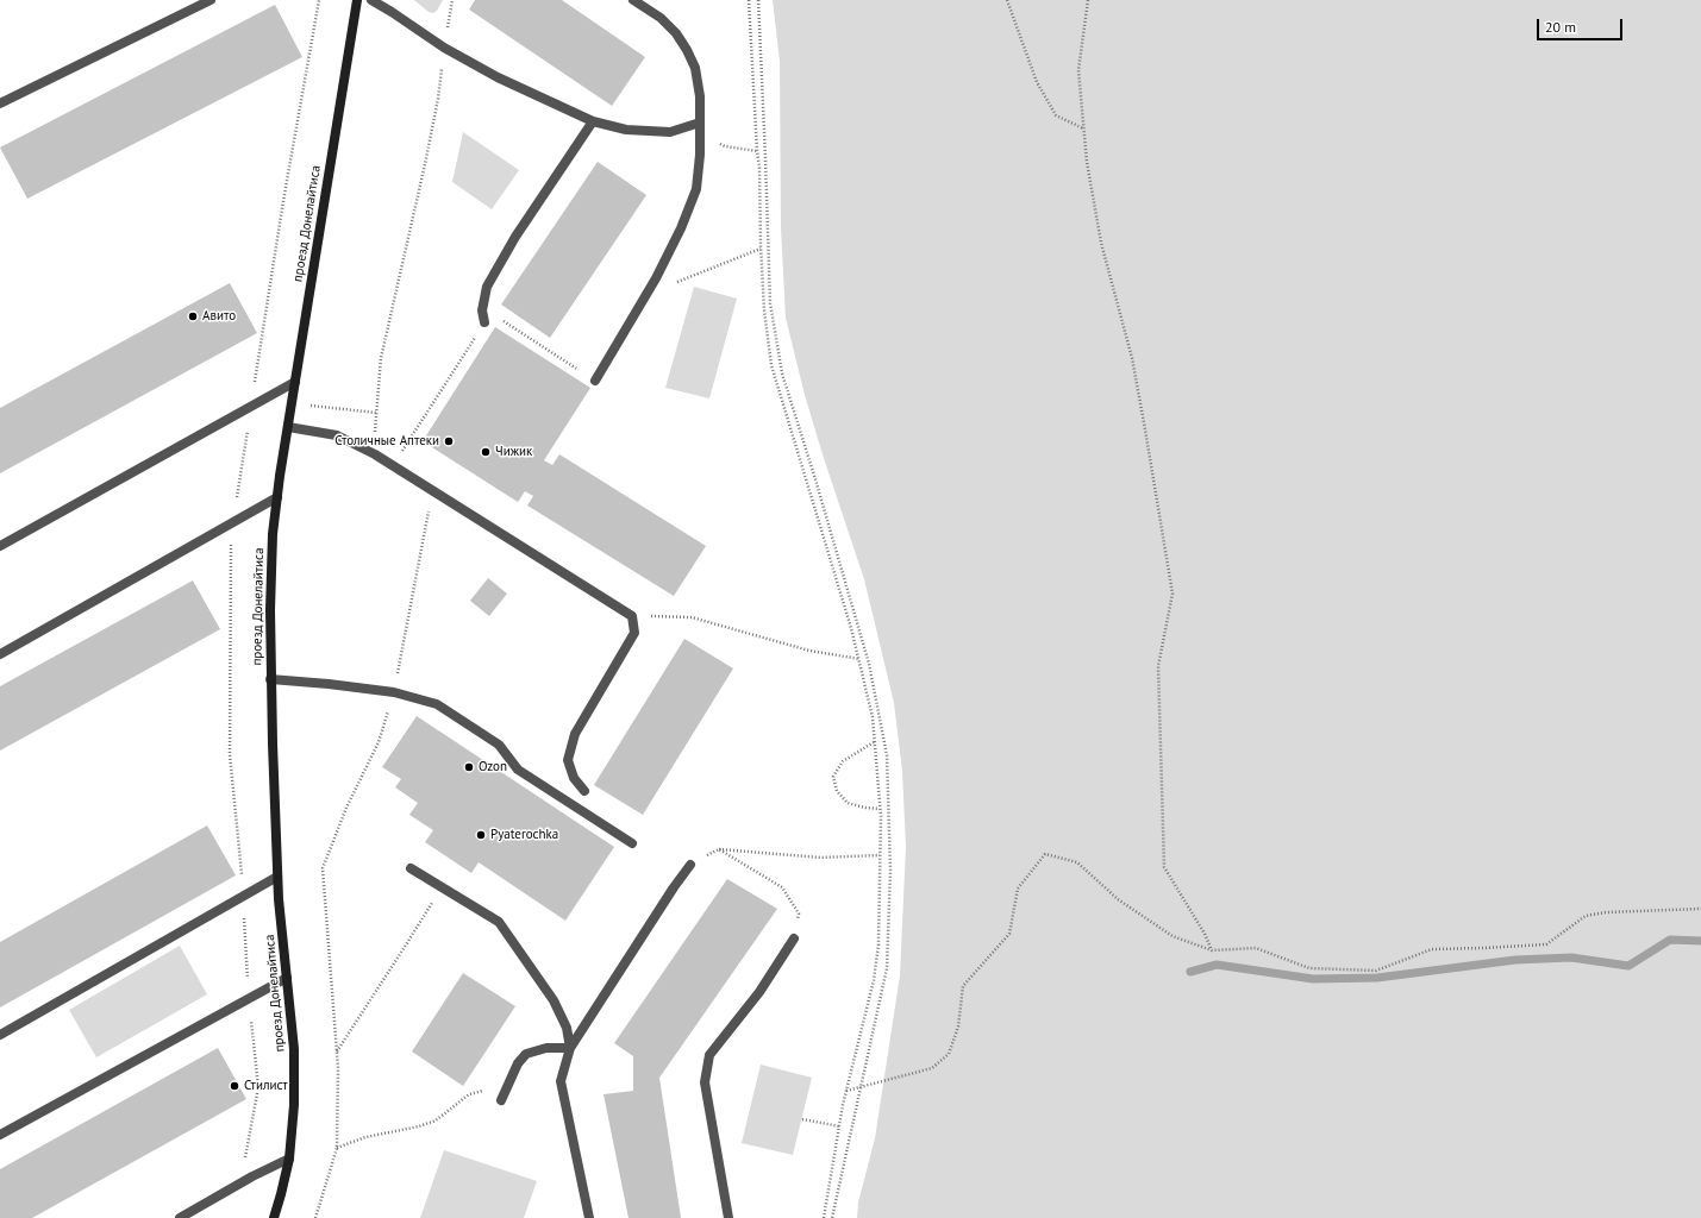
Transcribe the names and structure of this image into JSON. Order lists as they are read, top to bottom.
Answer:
{
  "streets": {
    "street": ["проезд Донелайтиса"]
  },
  "places": [
    "Авито",
    "Столичные Аптеки",
    "Чижик",
    "Ozon",
    "Pyaterochka",
    "Стилист"
  ],
  "scale_bar": "20 m"
}
